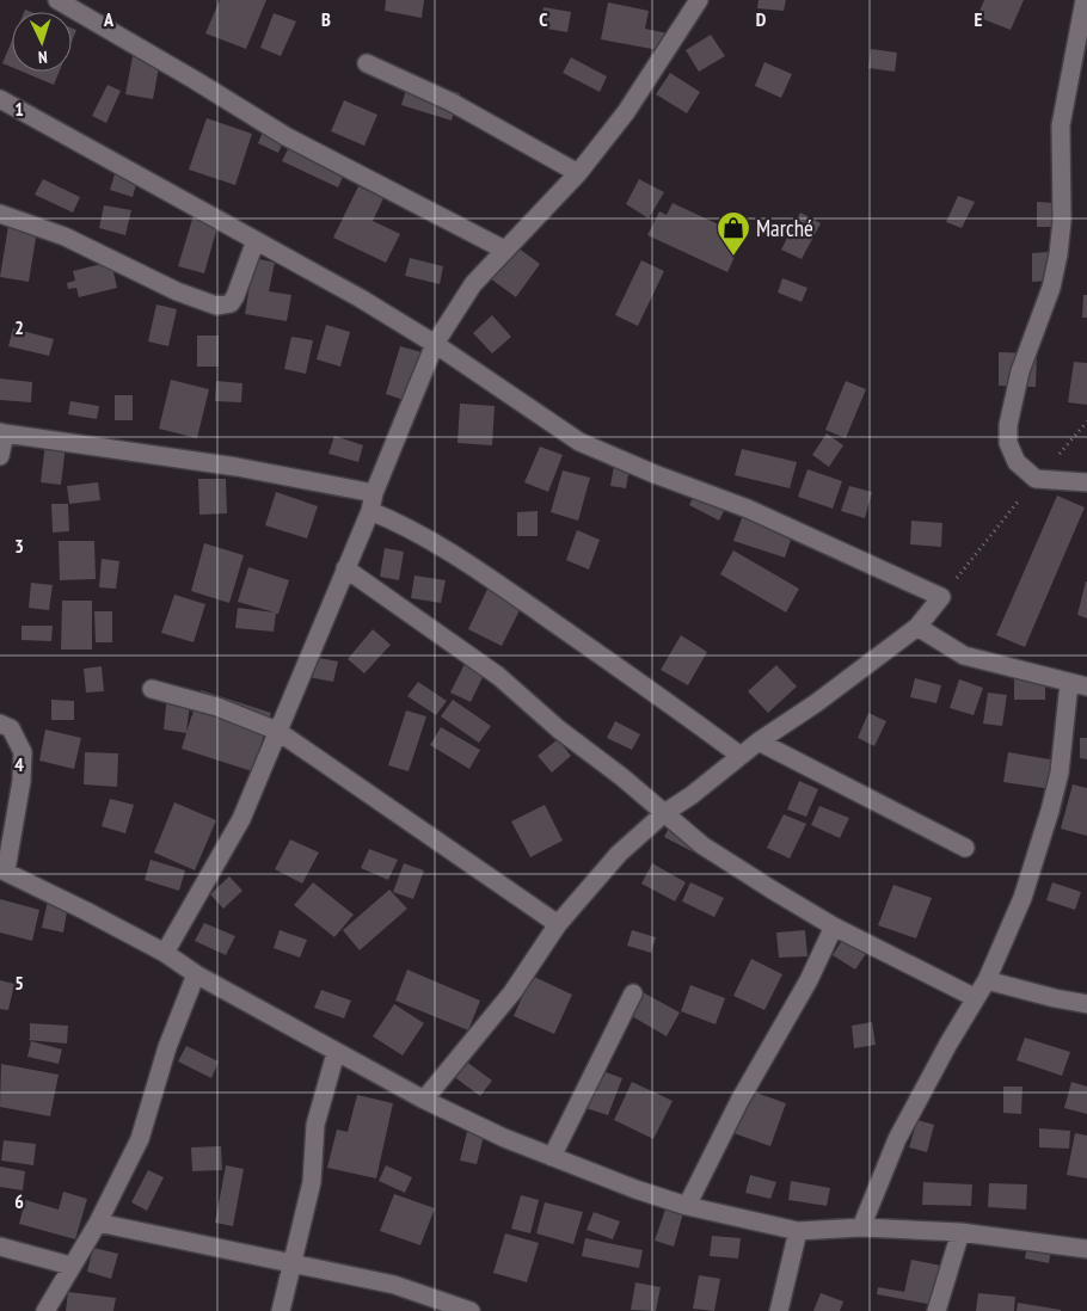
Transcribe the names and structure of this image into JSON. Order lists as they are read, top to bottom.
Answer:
{
  "places": {
    "shop": ["Marché"]
  },
  "north": "bottom",
  "grid": {
    "columns": [
      "A",
      "B",
      "C",
      "D",
      "E"
    ],
    "rows": [
      "1",
      "2",
      "3",
      "4",
      "5",
      "6"
    ]
  }
}
